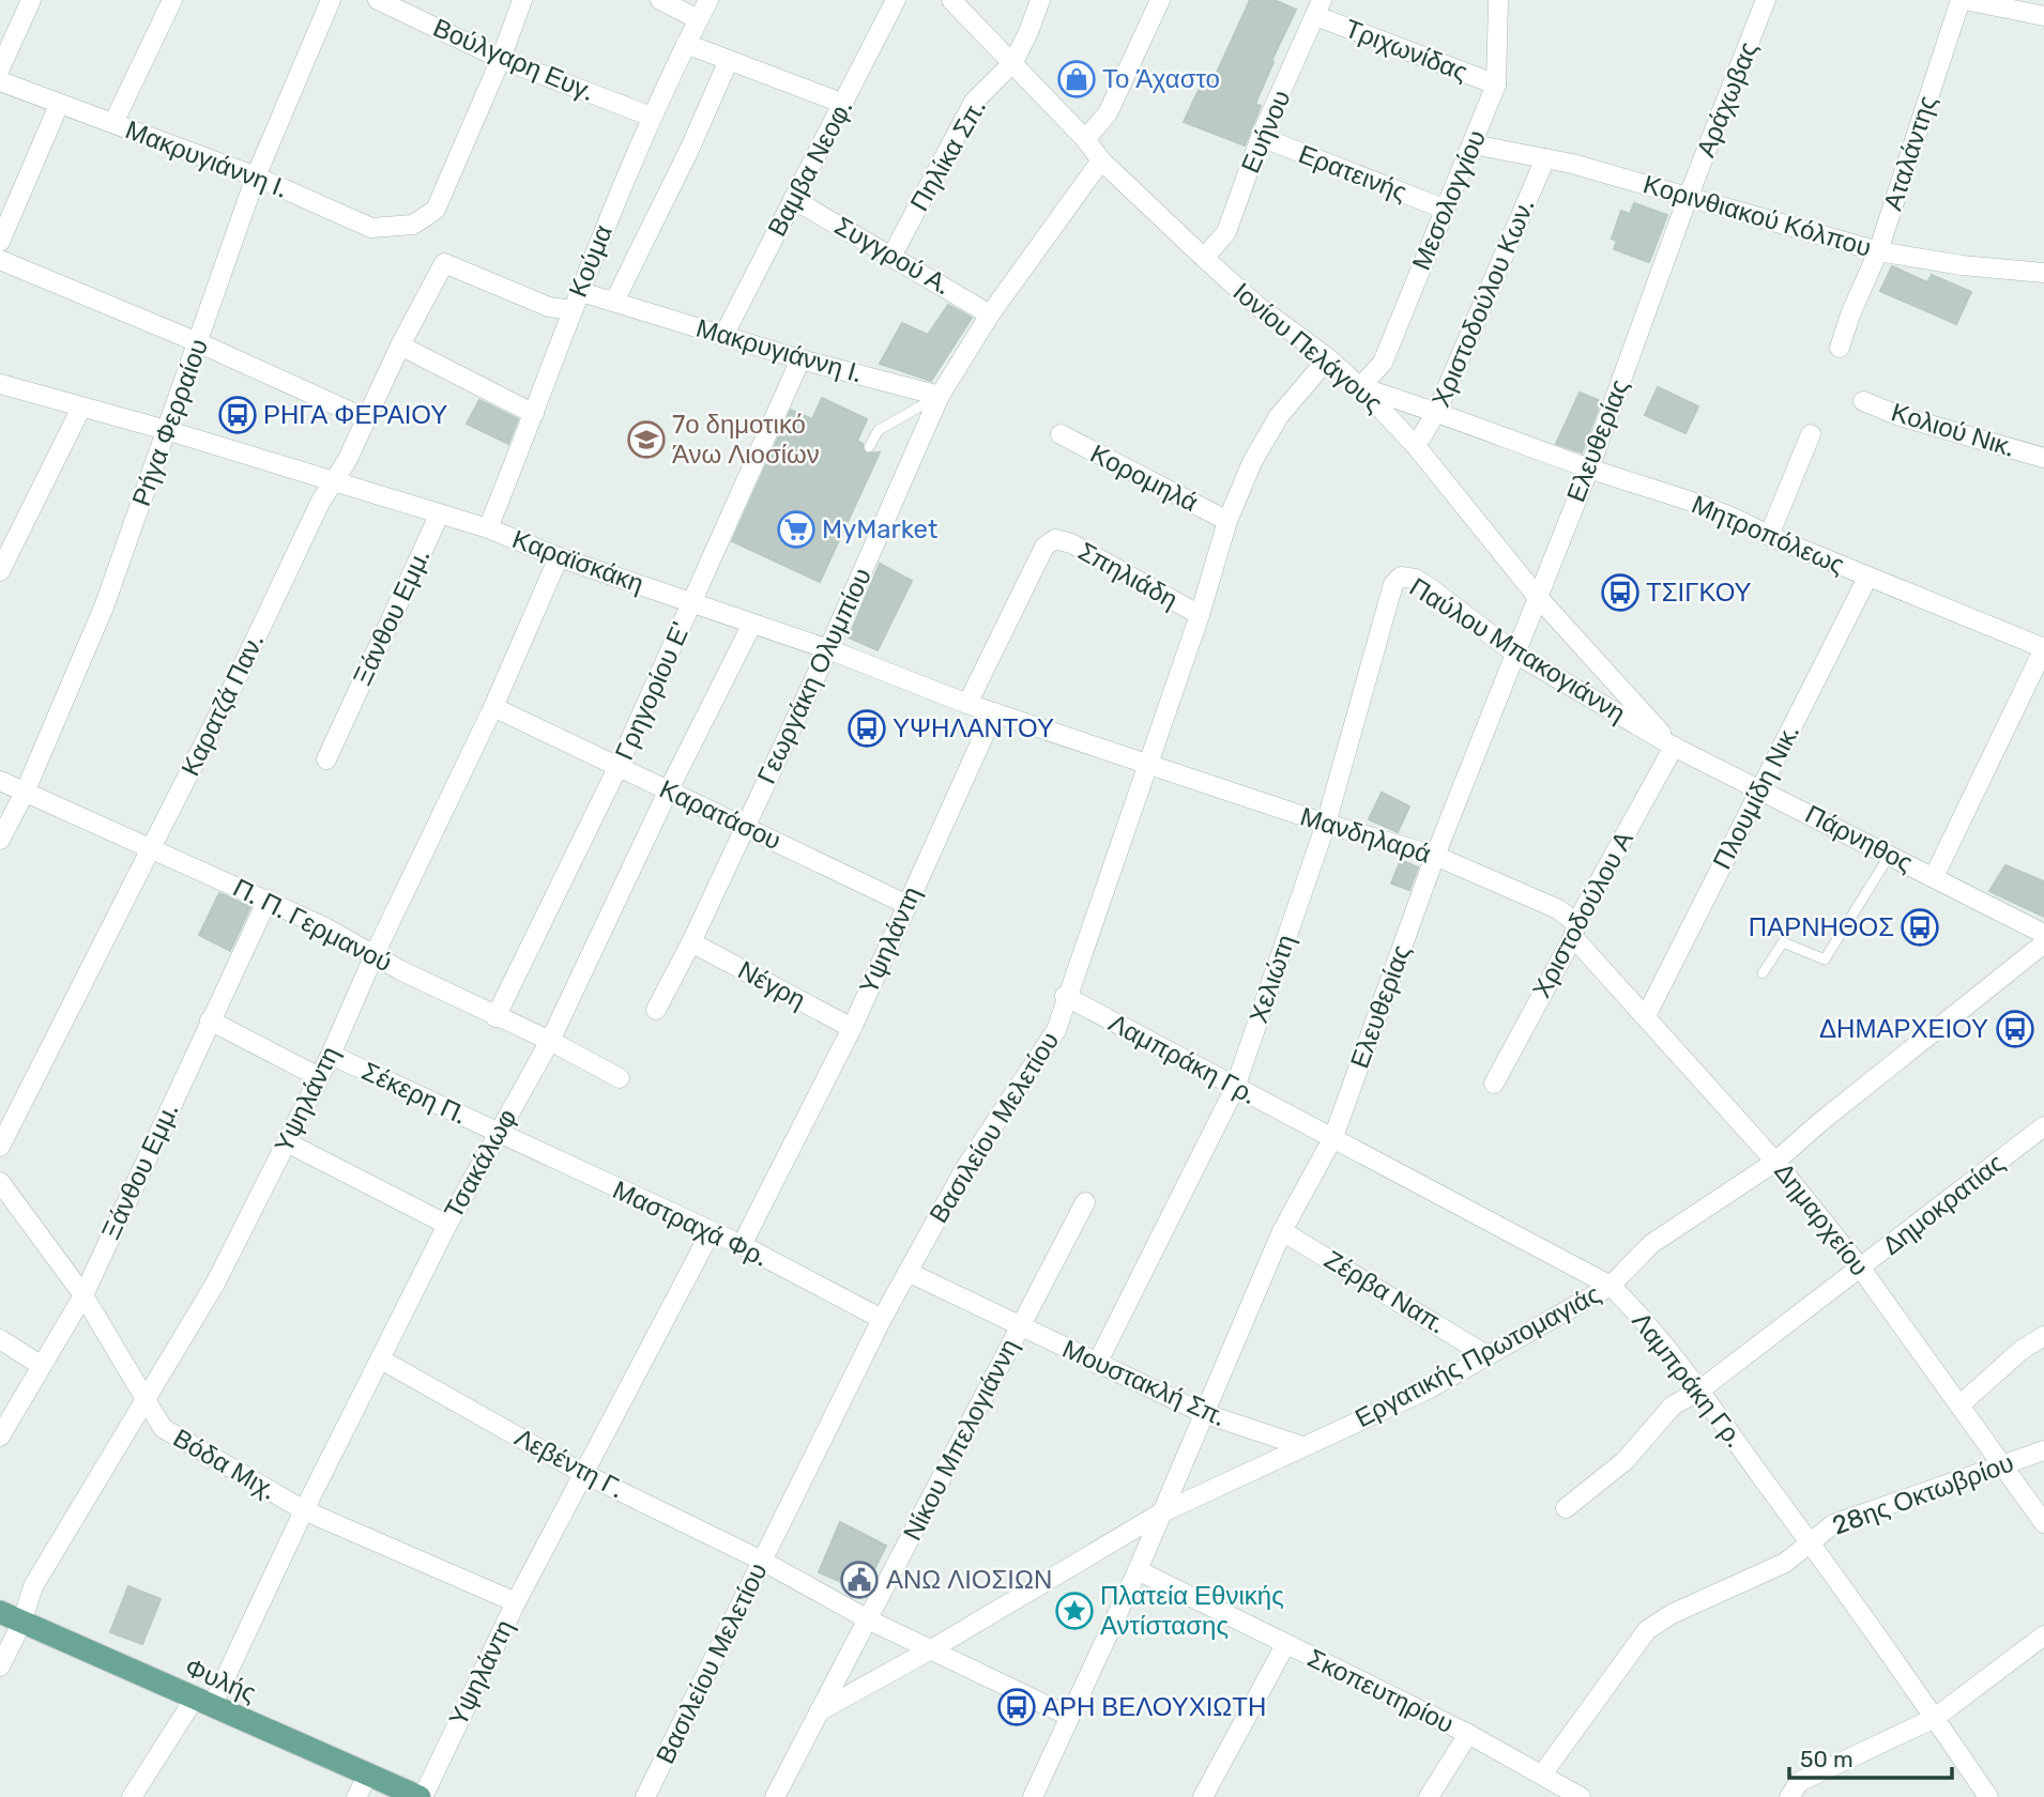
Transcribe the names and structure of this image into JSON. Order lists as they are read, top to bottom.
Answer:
{
  "streets": {
    "main road": ["Φυλής"],
    "street": [
      "Τριχωνίδας",
      "Βούλγαρη Ευγ.",
      "Αράχωβας",
      "Ευήνου",
      "Αταλάντης",
      "Πηλίκα Σπ.",
      "Μακρυγιάννη Ι.",
      "Βαμβα Νεοφ.",
      "Ερατεινής",
      "Μεσολογγίου",
      "Κορινθιακού Κόλπου",
      "Συγγρού Α.",
      "Κούμα",
      "Χριστοδούλου Κων.",
      "Ιονίου Πελάγους",
      "Ρήγα Φερραίου",
      "Κολιού Νικ.",
      "Ελευθερίας",
      "Κορομηλά",
      "Μητροπόλεως",
      "Καραϊσκάκη",
      "Σπηλιάδη",
      "Ξάνθου Εμμ.",
      "Παύλου Μπακογιάννη",
      "Γεωργάκη Ολυμπίου",
      "Γρηγορίου Ε'",
      "Καρατζά Παν.",
      "Πλουμίδη Νικ.",
      "Καρατάσου",
      "Μανδηλαρά",
      "Πάρνηθος",
      "Χριστοδούλου Α",
      "Π. Π. Γερμανού",
      "Υψηλάντη",
      "Χελιώτη",
      "Νέγρη",
      "Λαμπράκη Γρ.",
      "Σέκερη Π.",
      "Βασιλείου Μελετίου",
      "Τσακάλωφ",
      "Δημοκρατίας",
      "Δημαρχείου",
      "Μαστραχά Φρ.",
      "Ζέρβα Ναπ.",
      "Εργατικής Πρωτομαγιάς",
      "Μουστακλή Σπ.",
      "Νίκου Μπελογιάννη",
      "Λεβέντη Γ.",
      "Βόδα Μιχ.",
      "28ης Οκτωβρίου",
      "Σκοπευτηρίου"
    ]
  },
  "crossings": [
    ["Τριχωνίδας", "Ευήνου"],
    ["Τριχωνίδας", "Μεσολογγίου"],
    ["Βούλγαρη Ευγ.", "Μακρυγιάννη Ι."],
    ["Βούλγαρη Ευγ.", "Κούμα"],
    ["Αράχωβας", "Κορινθιακού Κόλπου"],
    ["Αράχωβας", "Ελευθερίας"],
    ["Ευήνου", "Ερατεινής"],
    ["Ευήνου", "Ιονίου Πελάγους"],
    ["Αταλάντης", "Κορινθιακού Κόλπου"],
    ["Πηλίκα Σπ.", "Συγγρού Α."],
    ["Πηλίκα Σπ.", "Ιονίου Πελάγους"],
    ["Μακρυγιάννη Ι.", "Βαμβα Νεοφ."],
    ["Μακρυγιάννη Ι.", "Κούμα"],
    ["Μακρυγιάννη Ι.", "Ρήγα Φερραίου"],
    ["Μακρυγιάννη Ι.", "Γεωργάκη Ολυμπίου"],
    ["Μακρυγιάννη Ι.", "Γρηγορίου Ε'"],
    ["Βαμβα Νεοφ.", "Συγγρού Α."],
    ["Ερατεινής", "Μεσολογγίου"],
    ["Μεσολογγίου", "Κορινθιακού Κόλπου"],
    ["Μεσολογγίου", "Ιονίου Πελάγους"],
    ["Μεσολογγίου", "Μητροπόλεως"],
    ["Κορινθιακού Κόλπου", "Χριστοδούλου Κων."],
    ["Κορινθιακού Κόλπου", "Ελευθερίας"],
    ["Συγγρού Α.", "Γεωργάκη Ολυμπίου"],
    ["Κούμα", "Καραϊσκάκη"],
    ["Κούμα", "Καρατζά Παν."],
    ["Χριστοδούλου Κων.", "Ιονίου Πελάγους"],
    ["Χριστοδούλου Κων.", "Μητροπόλεως"],
    ["Ιονίου Πελάγους", "Ελευθερίας"],
    ["Ιονίου Πελάγους", "Μητροπόλεως"],
    ["Ιονίου Πελάγους", "Παύλου Μπακογιάννη"],
    ["Ιονίου Πελάγους", "Γεωργάκη Ολυμπίου"],
    ["Ιονίου Πελάγους", "Πάρνηθος"],
    ["Ιονίου Πελάγους", "Χριστοδούλου Α"],
    ["Ιονίου Πελάγους", "Βασιλείου Μελετίου"],
    ["Ρήγα Φερραίου", "Καραϊσκάκη"],
    ["Ρήγα Φερραίου", "Π. Π. Γερμανού"],
    ["Ελευθερίας", "Μητροπόλεως"],
    ["Ελευθερίας", "Παύλου Μπακογιάννη"],
    ["Ελευθερίας", "Μανδηλαρά"],
    ["Ελευθερίας", "Λαμπράκη Γρ."],
    ["Ελευθερίας", "Ζέρβα Ναπ."],
    ["Ελευθερίας", "Εργατικής Πρωτομαγιάς"],
    ["Ελευθερίας", "Μουστακλή Σπ."],
    ["Ελευθερίας", "Λεβέντη Γ."],
    ["Ελευθερίας", "Σκοπευτηρίου"],
    ["Κορομηλά", "Βασιλείου Μελετίου"],
    ["Μητροπόλεως", "Πλουμίδη Νικ."],
    ["Καραϊσκάκη", "Σπηλιάδη"],
    ["Καραϊσκάκη", "Ξάνθου Εμμ."],
    ["Καραϊσκάκη", "Γεωργάκη Ολυμπίου"],
    ["Καραϊσκάκη", "Γρηγορίου Ε'"],
    ["Καραϊσκάκη", "Καρατζά Παν."],
    ["Καραϊσκάκη", "Μανδηλαρά"],
    ["Καραϊσκάκη", "Υψηλάντη"],
    ["Καραϊσκάκη", "Βασιλείου Μελετίου"],
    ["Καραϊσκάκη", "Τσακάλωφ"],
    ["Σπηλιάδη", "Βασιλείου Μελετίου"],
    ["Ξάνθου Εμμ.", "Π. Π. Γερμανού"],
    ["Ξάνθου Εμμ.", "Βόδα Μιχ."],
    ["Παύλου Μπακογιάννη", "Πάρνηθος"],
    ["Παύλου Μπακογιάννη", "Χριστοδούλου Α"],
    ["Παύλου Μπακογιάννη", "Χελιώτη"],
    ["Γεωργάκη Ολυμπίου", "Καρατάσου"],
    ["Γεωργάκη Ολυμπίου", "Νέγρη"],
    ["Γρηγορίου Ε'", "Καρατάσου"],
    ["Γρηγορίου Ε'", "Π. Π. Γερμανού"],
    ["Καρατζά Παν.", "Π. Π. Γερμανού"],
    ["Πλουμίδη Νικ.", "Πάρνηθος"],
    ["Πλουμίδη Νικ.", "Δημαρχείου"],
    ["Καρατάσου", "Υψηλάντη"],
    ["Καρατάσου", "Τσακάλωφ"],
    ["Μανδηλαρά", "Χριστοδούλου Α"],
    ["Μανδηλαρά", "Χελιώτη"],
    ["Μανδηλαρά", "Βασιλείου Μελετίου"],
    ["Μανδηλαρά", "Δημαρχείου"],
    ["Πάρνηθος", "Χριστοδούλου Α"],
    ["Χριστοδούλου Α", "Δημαρχείου"],
    ["Π. Π. Γερμανού", "Υψηλάντη"],
    ["Π. Π. Γερμανού", "Τσακάλωφ"],
    ["Υψηλάντη", "Νέγρη"],
    ["Υψηλάντη", "Σέκερη Π."],
    ["Υψηλάντη", "Μαστραχά Φρ."],
    ["Υψηλάντη", "Λεβέντη Γ."],
    ["Υψηλάντη", "Βόδα Μιχ."],
    ["Υψηλάντη", "Φυλής"],
    ["Χελιώτη", "Λαμπράκη Γρ."],
    ["Χελιώτη", "Μουστακλή Σπ."],
    ["Λαμπράκη Γρ.", "Βασιλείου Μελετίου"],
    ["Λαμπράκη Γρ.", "Δημοκρατίας"],
    ["Λαμπράκη Γρ.", "Εργατικής Πρωτομαγιάς"],
    ["Λαμπράκη Γρ.", "28ης Οκτωβρίου"],
    ["Σέκερη Π.", "Τσακάλωφ"],
    ["Σέκερη Π.", "Μαστραχά Φρ."],
    ["Βασιλείου Μελετίου", "Μαστραχά Φρ."],
    ["Βασιλείου Μελετίου", "Μουστακλή Σπ."],
    ["Βασιλείου Μελετίου", "Λεβέντη Γ."],
    ["Τσακάλωφ", "Μαστραχά Φρ."],
    ["Τσακάλωφ", "Λεβέντη Γ."],
    ["Τσακάλωφ", "Βόδα Μιχ."],
    ["Τσακάλωφ", "Φυλής"],
    ["Δημοκρατίας", "Δημαρχείου"],
    ["Δημαρχείου", "Εργατικής Πρωτομαγιάς"],
    ["Δημαρχείου", "28ης Οκτωβρίου"],
    ["Ζέρβα Ναπ.", "Εργατικής Πρωτομαγιάς"],
    ["Εργατικής Πρωτομαγιάς", "Μουστακλή Σπ."],
    ["Εργατικής Πρωτομαγιάς", "Νίκου Μπελογιάννη"],
    ["Εργατικής Πρωτομαγιάς", "Λεβέντη Γ."],
    ["Μουστακλή Σπ.", "Νίκου Μπελογιάννη"],
    ["Νίκου Μπελογιάννη", "Λεβέντη Γ."],
    ["28ης Οκτωβρίου", "Σκοπευτηρίου"]
  ],
  "places": {
    "shop": ["Το Άχαστο"],
    "bus stop": [
      "ΡΗΓΑ ΦΕΡΑΙΟΥ",
      "ΤΣΙΓΚΟΥ",
      "ΥΨΗΛΑΝΤΟΥ",
      "ΠΑΡΝΗΘΟΣ",
      "ΔΗΜΑΡΧΕΙΟΥ",
      "ΑΡΗ ΒΕΛΟΥΧΙΩΤΗ"
    ],
    "school or university": ["7ο δημοτικό Άνω Λιοσίων"],
    "supermarket": ["MyMarket"],
    "public building": ["ΑΝΩ ΛΙΟΣΙΩΝ"],
    "place": ["Πλατεία Εθνικής Αντίστασης"]
  },
  "scale_bar": "50 m"
}
